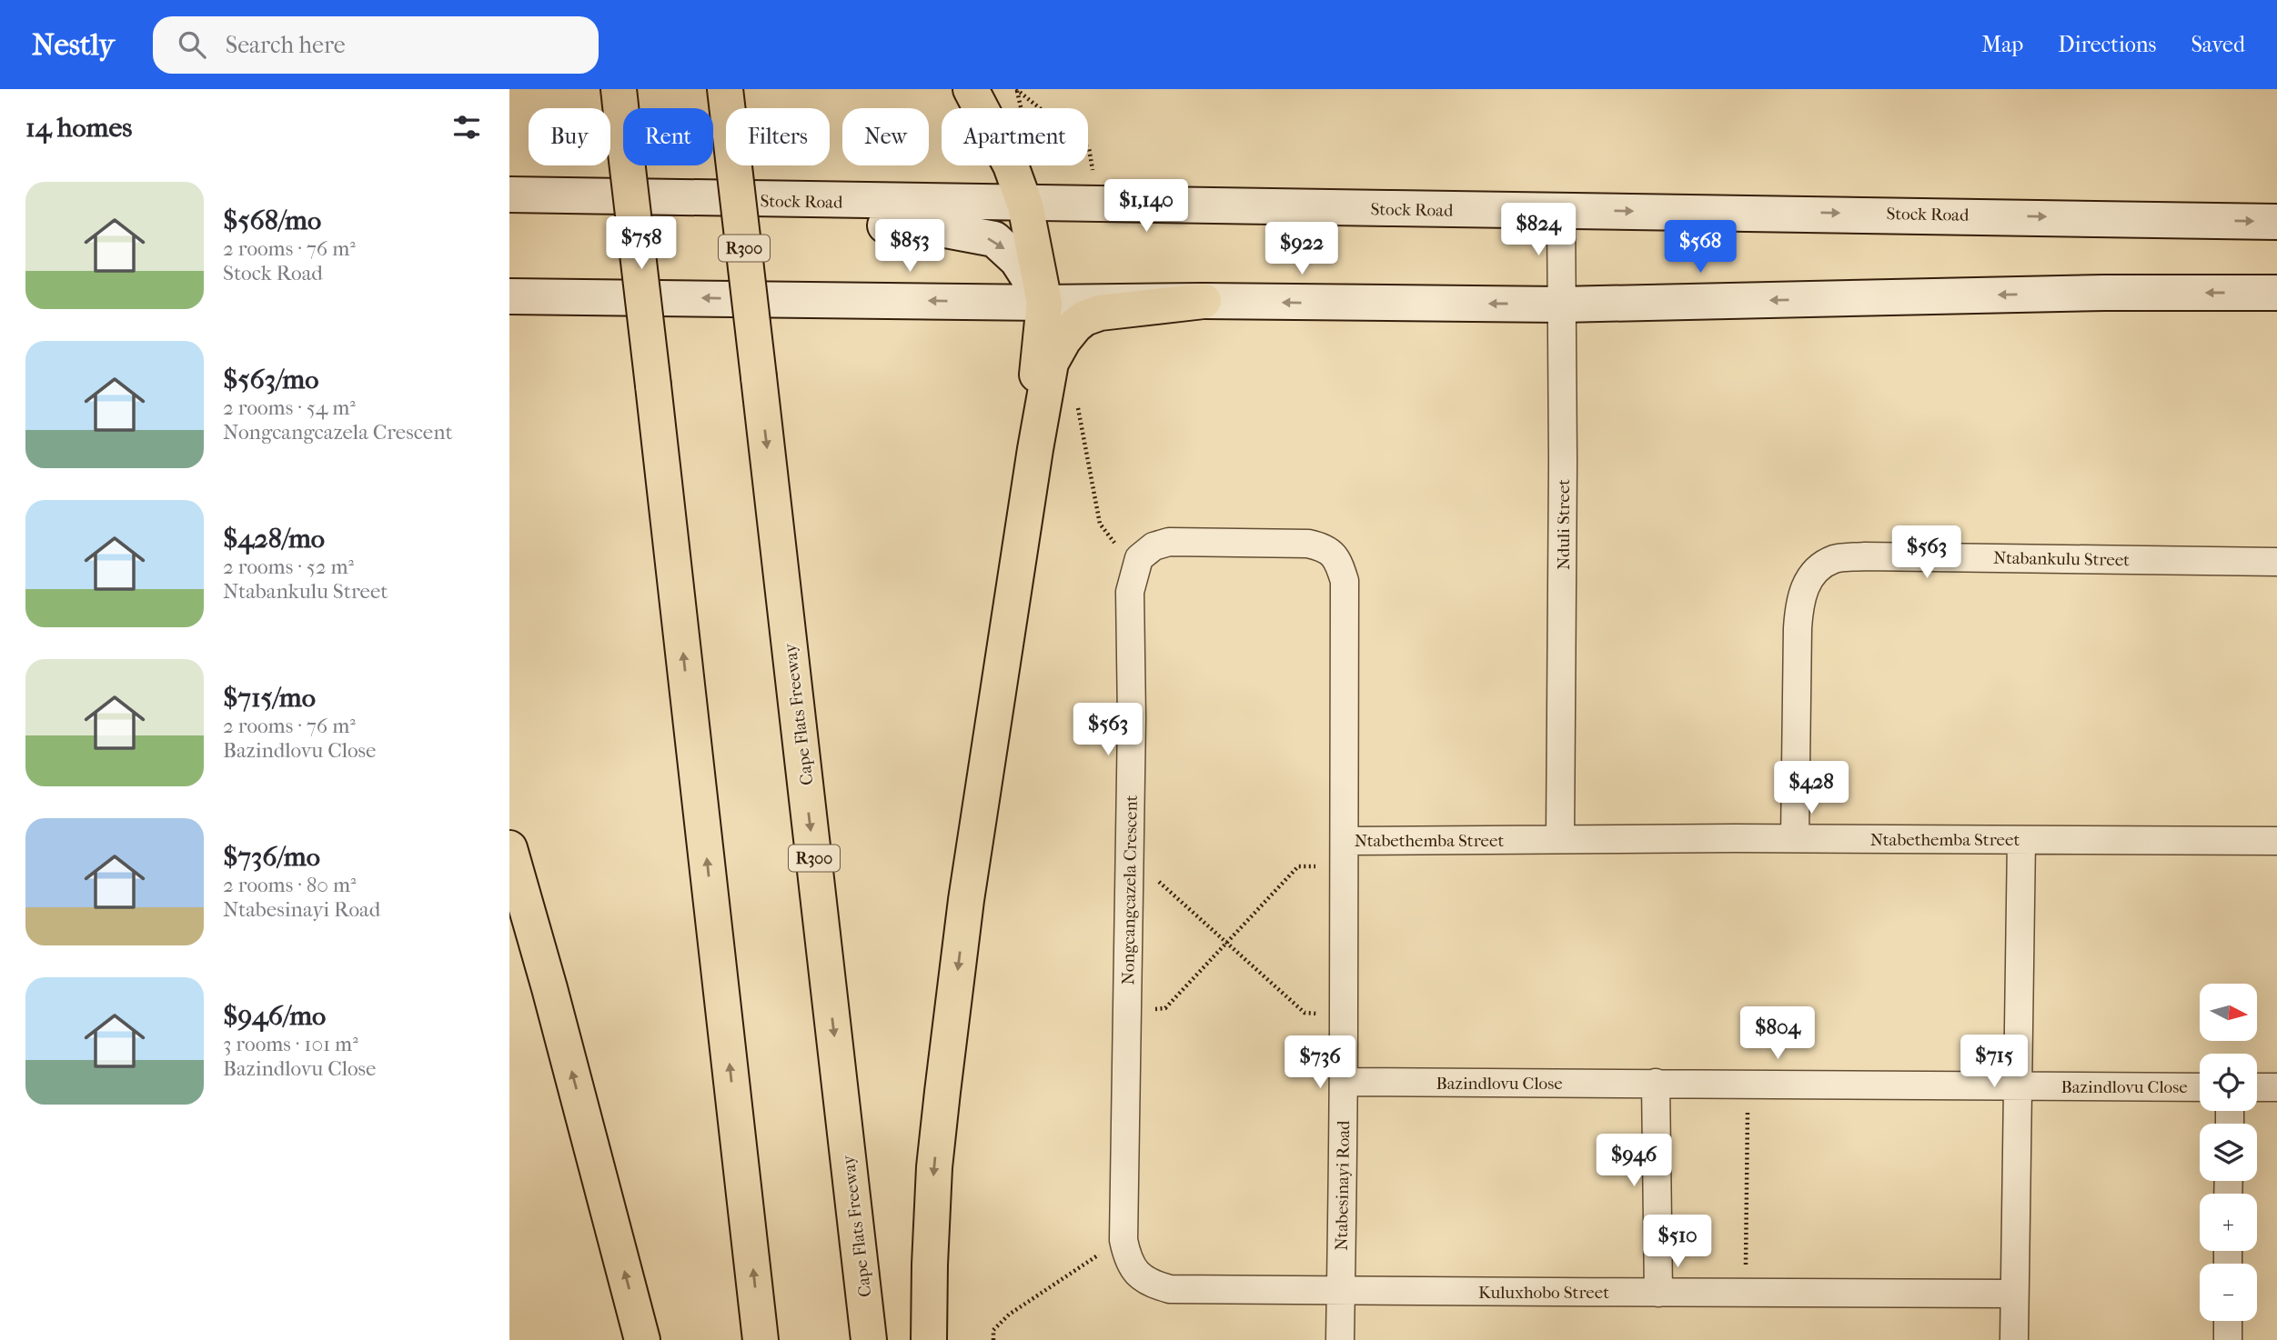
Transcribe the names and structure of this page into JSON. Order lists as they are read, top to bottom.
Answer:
{
  "streets": {
    "highway": ["R300", "Cape Flats Freeway"],
    "main road": ["Stock Road"],
    "street": [
      "Nduli Street",
      "Ntabankulu Street",
      "Ntabethemba Street",
      "Nongcangcazela Crescent",
      "Bazindlovu Close",
      "Ntabesinayi Road",
      "Kuluxhobo Street"
    ]
  },
  "crossings": [
    ["Stock Road", "Nduli Street"],
    ["Nduli Street", "Ntabethemba Street"],
    ["Ntabankulu Street", "Ntabethemba Street"],
    ["Ntabethemba Street", "Ntabesinayi Road"],
    ["Nongcangcazela Crescent", "Ntabesinayi Road"],
    ["Nongcangcazela Crescent", "Kuluxhobo Street"],
    ["Bazindlovu Close", "Ntabesinayi Road"],
    ["Ntabesinayi Road", "Kuluxhobo Street"]
  ],
  "north": "right",
  "page": {
    "header": "Nestly",
    "search": "Search here",
    "nav": ["Map", "Directions", "Saved"],
    "heading": "14 homes",
    "chip": [
      "Buy",
      "Rent",
      "Filters",
      "New",
      "Apartment"
    ],
    "list": [
      {
        "name": "$568/mo",
        "note": "2 rooms · 76 m² · Stock Road"
      },
      {
        "name": "$563/mo",
        "note": "2 rooms · 54 m² · Nongcangcazela Crescent"
      },
      {
        "name": "$428/mo",
        "note": "2 rooms · 52 m² · Ntabankulu Street"
      },
      {
        "name": "$715/mo",
        "note": "2 rooms · 76 m² · Bazindlovu Close"
      },
      {
        "name": "$736/mo",
        "note": "2 rooms · 80 m² · Ntabesinayi Road"
      },
      {
        "name": "$946/mo",
        "note": "3 rooms · 101 m² · Bazindlovu Close"
      }
    ],
    "price": [
      "$1,140",
      "$824",
      "$758",
      "$853",
      "$568",
      "$922",
      "$563",
      "$563",
      "$428",
      "$804",
      "$715",
      "$736",
      "$946",
      "$510"
    ],
    "map_buttons": ["+", "−"]
  }
}
